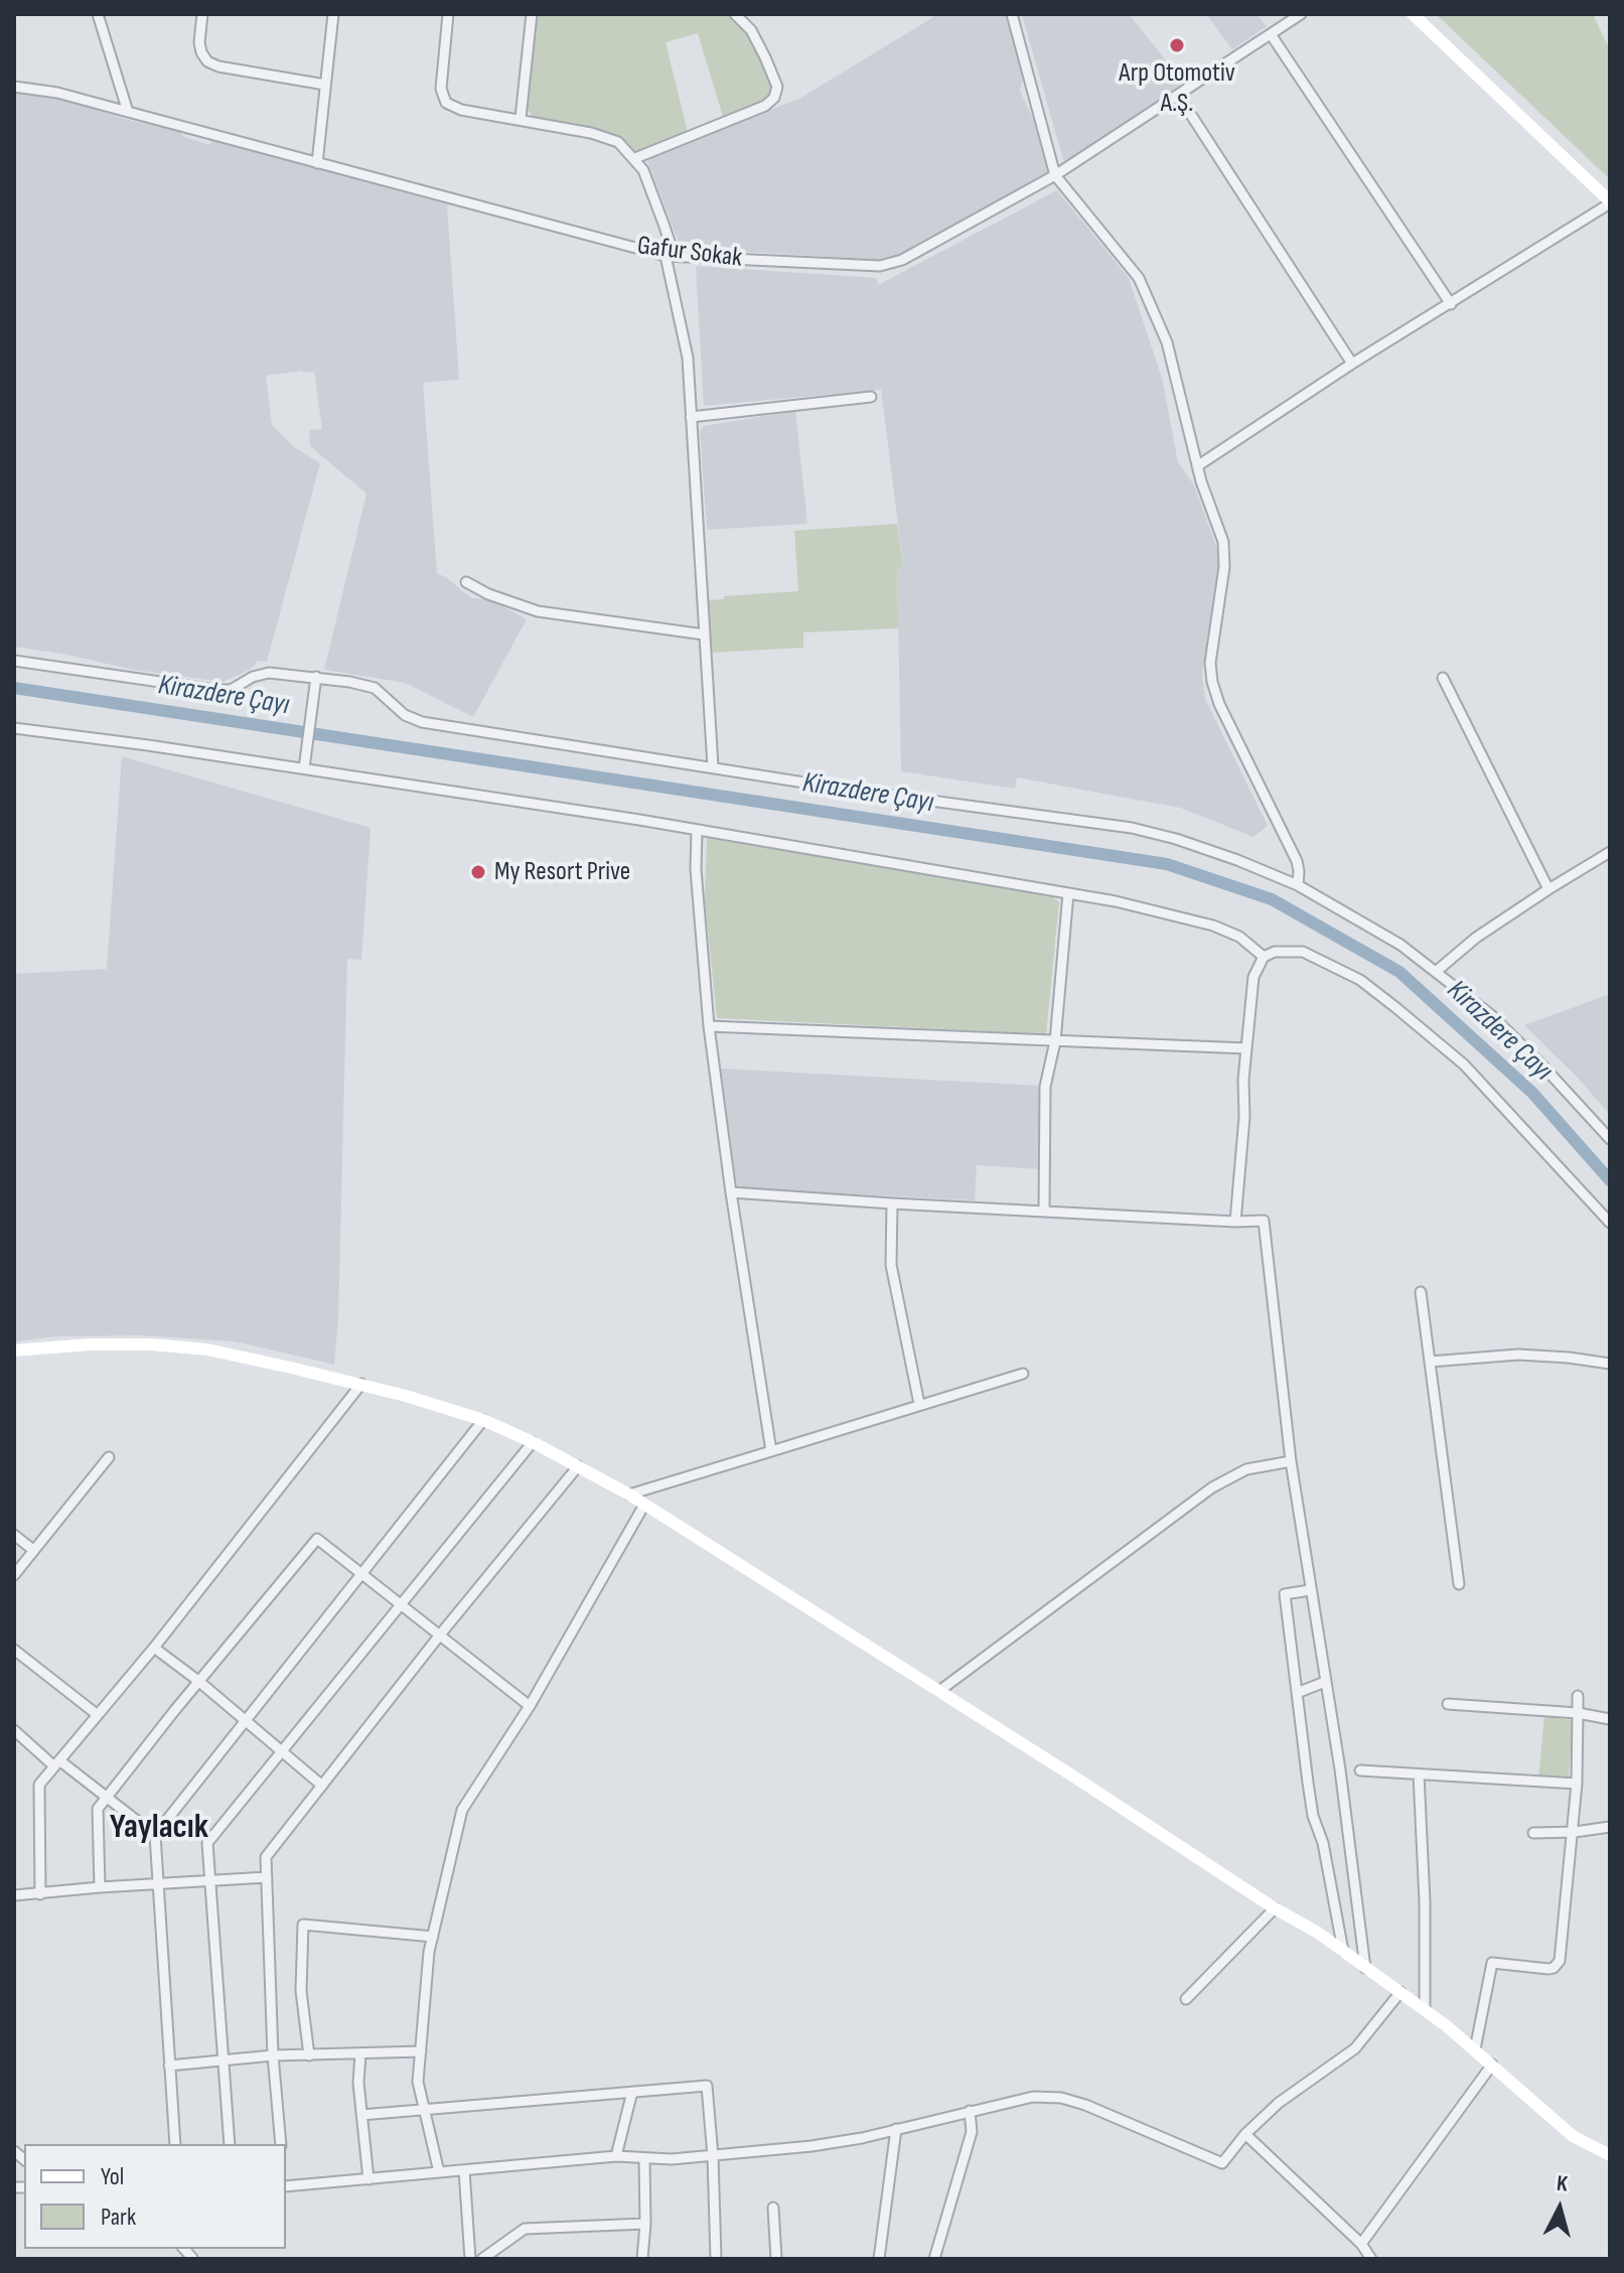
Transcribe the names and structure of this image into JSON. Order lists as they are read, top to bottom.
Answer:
{
  "streets": {
    "street": ["Gafur Sokak"]
  },
  "districts": ["Yaylacık"],
  "water": ["Kirazdere Çayı"],
  "places": ["Arp Otomotiv A.Ş.", "My Resort Prive"],
  "legend": ["Yol", "Park"],
  "north": "top"
}
